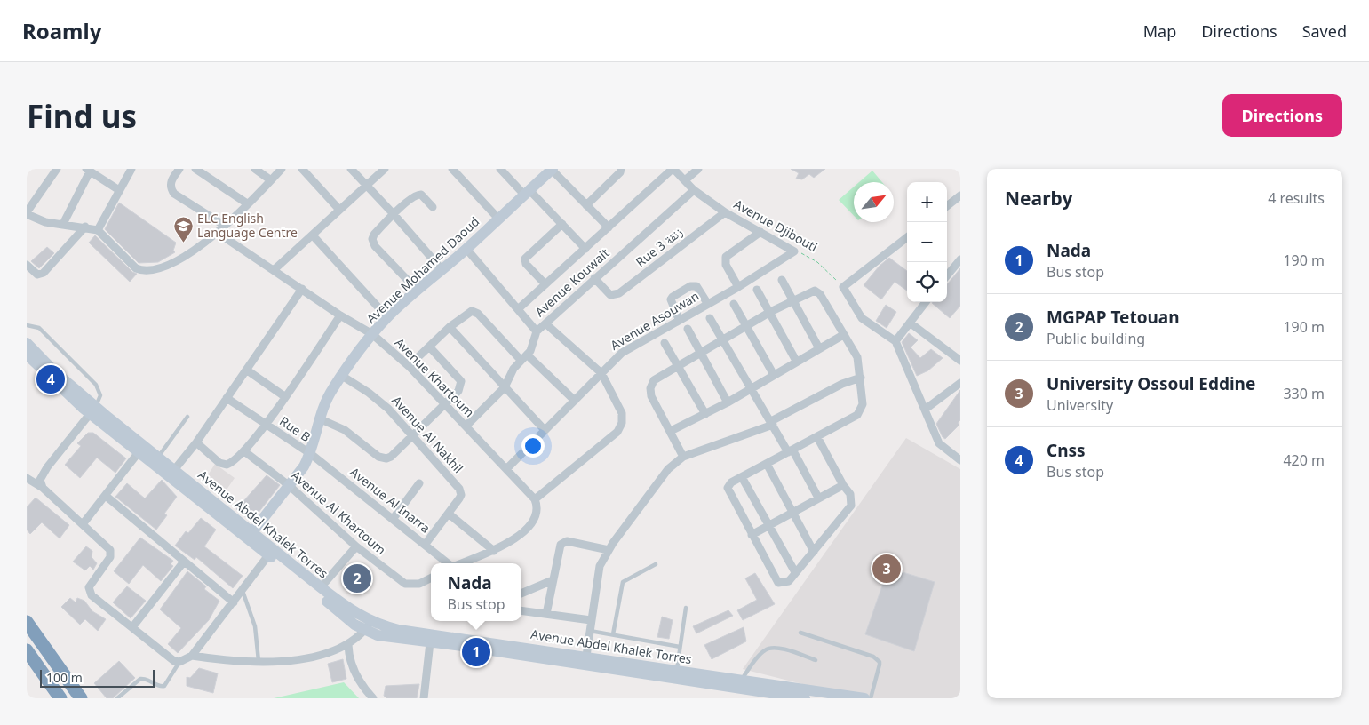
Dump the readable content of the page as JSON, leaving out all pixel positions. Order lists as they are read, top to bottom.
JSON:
{
  "streets": {
    "main road": ["Avenue Mohamed Daoud", "Avenue Abdel Khalek Torres"],
    "street": [
      "Avenue Djibouti",
      "Rue 3 زنقة",
      "Avenue Kouwait",
      "Avenue Asouwan",
      "Avenue Khartoum",
      "Rue B",
      "Avenue Al Nakhil",
      "Avenue Al Inarra",
      "Avenue Al Khartoum"
    ]
  },
  "crossings": [
    ["Avenue Djibouti", "Rue 3 زنقة"],
    ["Avenue Djibouti", "Avenue Kouwait"],
    ["Avenue Djibouti", "Avenue Asouwan"],
    ["Rue 3 زنقة", "Avenue Kouwait"],
    ["Avenue Mohamed Daoud", "Avenue Khartoum"],
    ["Avenue Mohamed Daoud", "Rue B"],
    ["Avenue Mohamed Daoud", "Avenue Al Nakhil"],
    ["Avenue Mohamed Daoud", "Avenue Al Inarra"],
    ["Avenue Mohamed Daoud", "Avenue Al Khartoum"],
    ["Avenue Mohamed Daoud", "Avenue Abdel Khalek Torres"],
    ["Avenue Kouwait", "Avenue Khartoum"],
    ["Avenue Asouwan", "Avenue Khartoum"],
    ["Rue B", "Avenue Al Inarra"],
    ["Avenue Al Nakhil", "Avenue Al Inarra"]
  ],
  "places": {
    "school or university": ["ELC English Language Centre"]
  },
  "scale_bar": "100 m",
  "north": "top right",
  "page": {
    "header": "Roamly",
    "nav": ["Map", "Directions", "Saved"],
    "buttons": "Directions",
    "title": "Find us",
    "heading": ["Nearby", "4 results"],
    "map_buttons": ["+", "−"],
    "list": [
      {
        "mark": "1",
        "name": "Nada",
        "note": "Bus stop",
        "value": "190 m"
      },
      {
        "mark": "2",
        "name": "MGPAP Tetouan",
        "note": "Public building",
        "value": "190 m"
      },
      {
        "mark": "3",
        "name": "University Ossoul Eddine",
        "note": "University",
        "value": "330 m"
      },
      {
        "mark": "4",
        "name": "Cnss",
        "note": "Bus stop",
        "value": "420 m"
      }
    ],
    "pins": [
      "4",
      "3",
      "2",
      "1"
    ],
    "popup": ["Nada", "Bus stop"],
    "scale": "100 m"
  }
}
